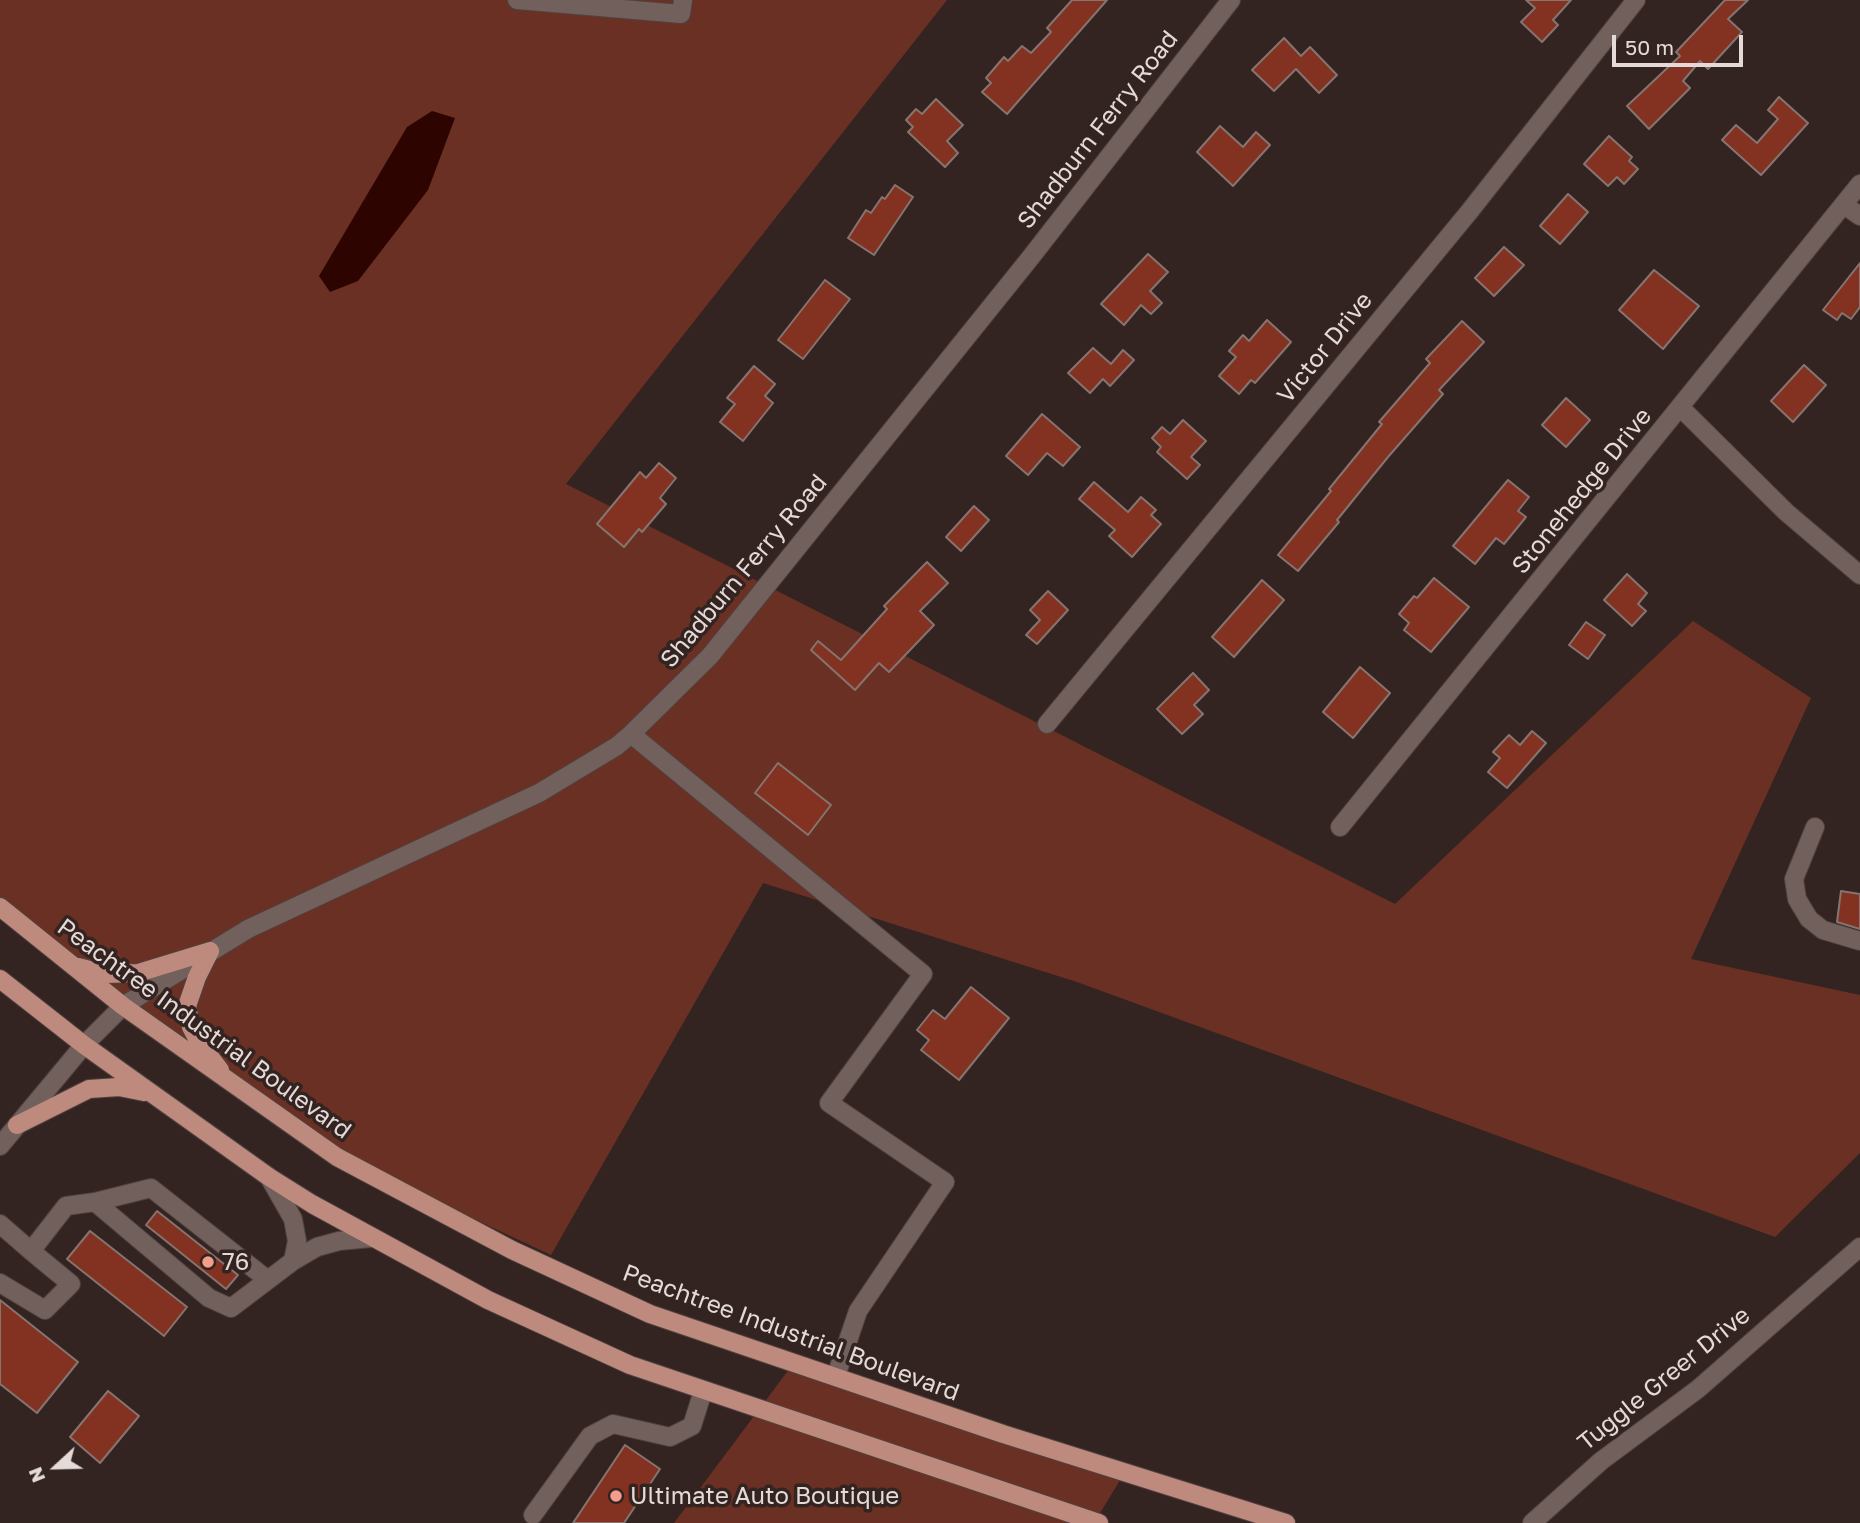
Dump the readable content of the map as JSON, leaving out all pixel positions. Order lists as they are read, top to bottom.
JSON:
{
  "streets": {
    "main road": ["Peachtree Industrial Boulevard"],
    "street": [
      "Shadburn Ferry Road",
      "Victor Drive",
      "Stonehedge Drive",
      "Tuggle Greer Drive"
    ]
  },
  "crossings": [
    ["Shadburn Ferry Road", "Peachtree Industrial Boulevard"]
  ],
  "places": ["76", "Ultimate Auto Boutique"],
  "scale_bar": "50 m",
  "north": "left"
}
